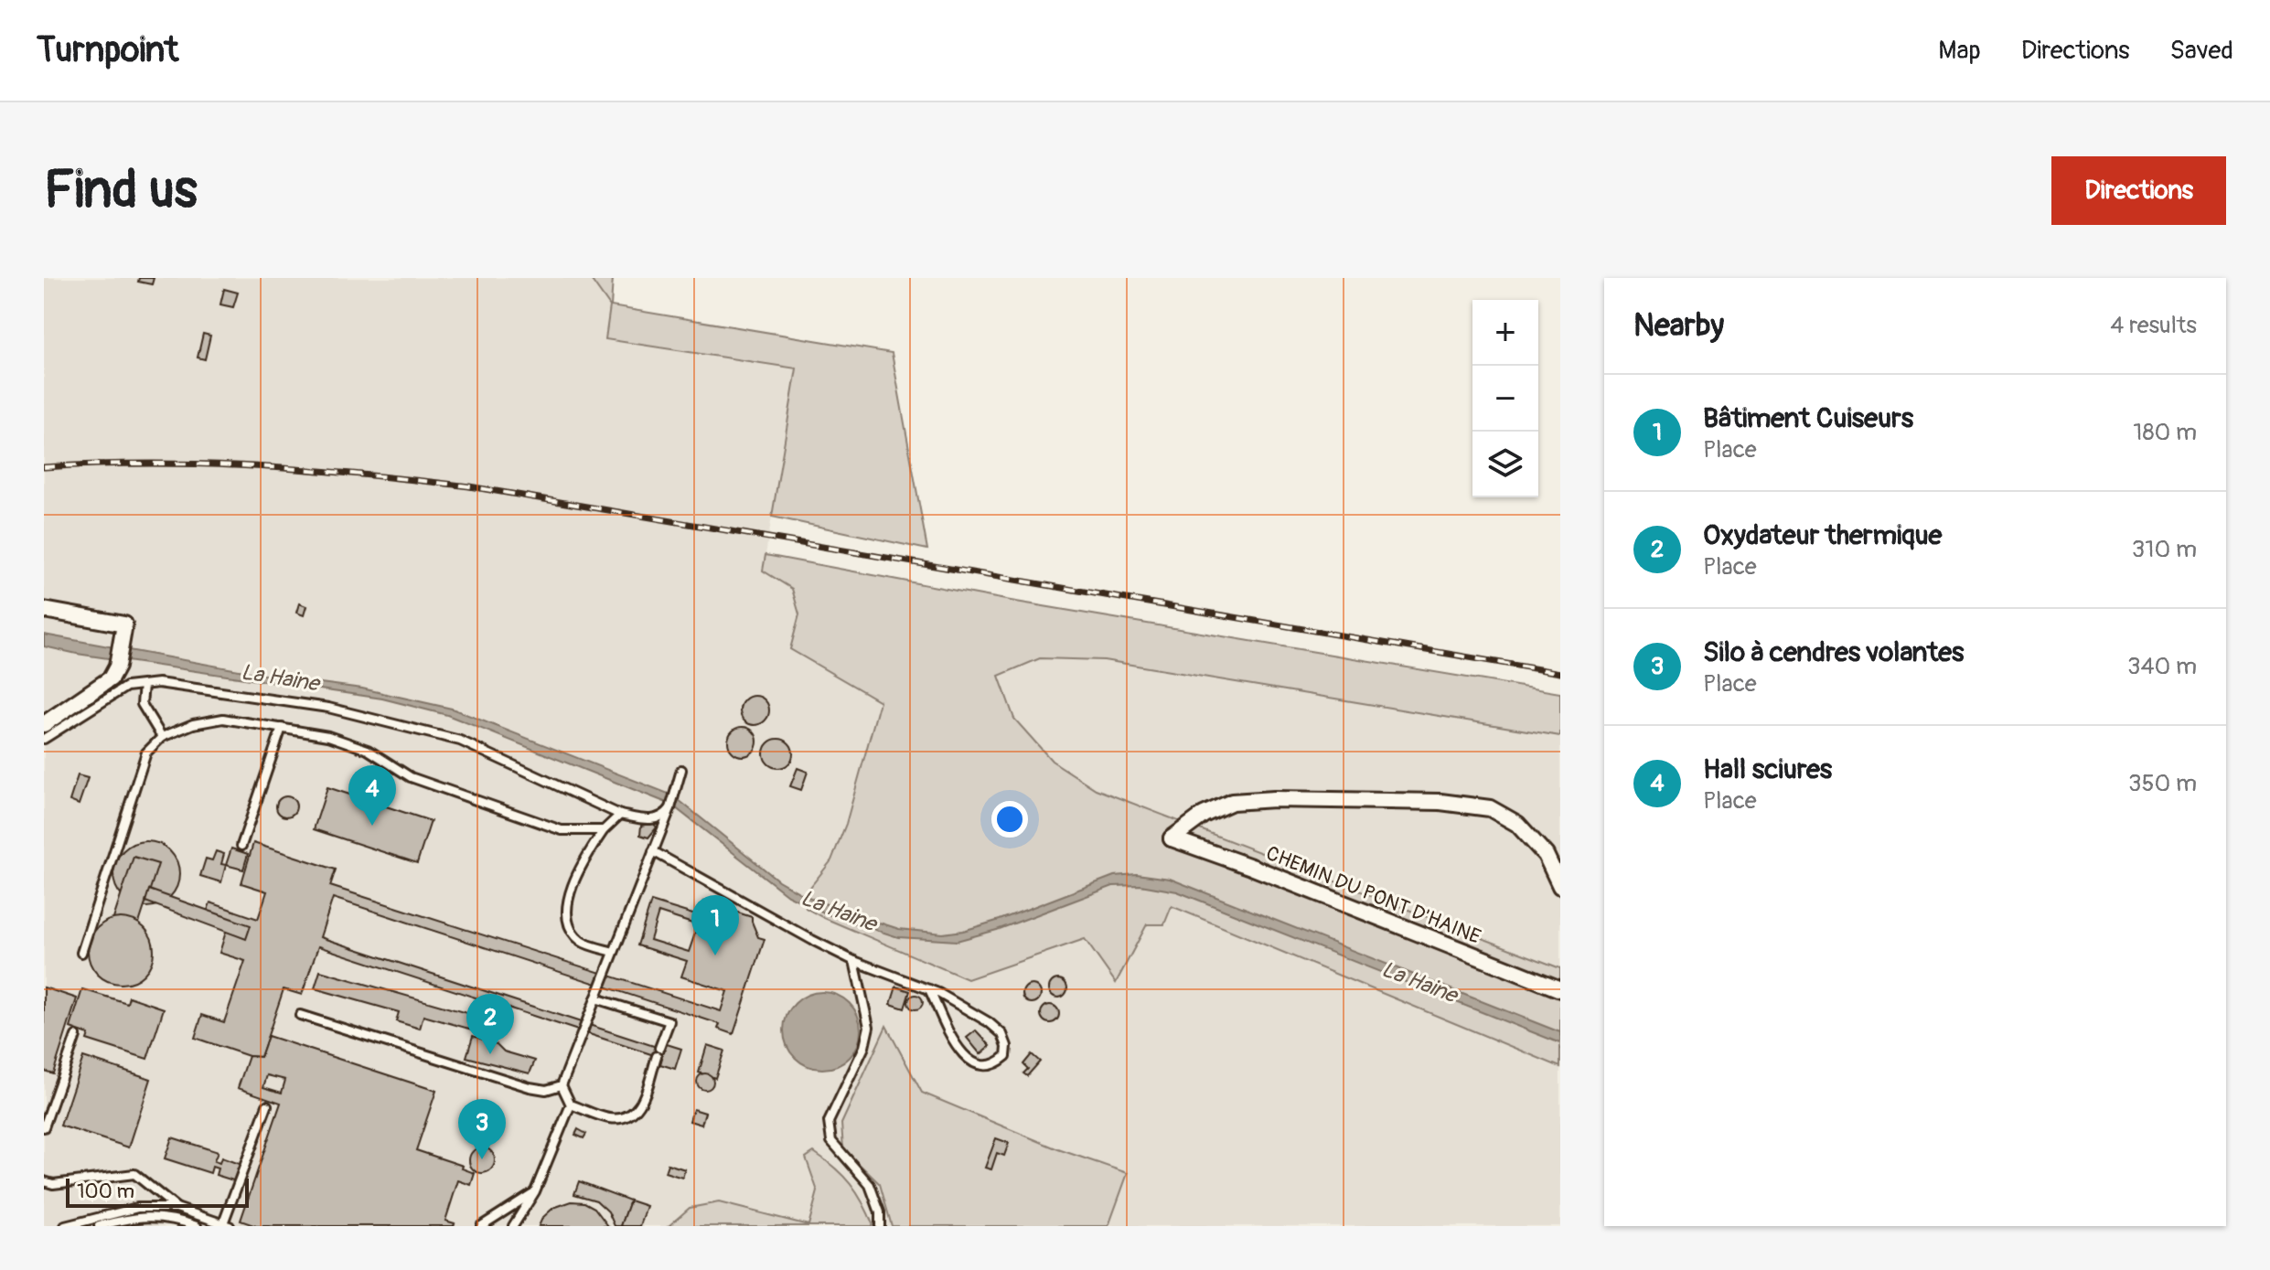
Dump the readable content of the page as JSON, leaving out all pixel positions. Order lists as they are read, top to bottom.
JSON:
{
  "streets": {
    "street": ["CHEMIN DU PONT D'HAINE"]
  },
  "water": ["La Haine"],
  "scale_bar": "100 m",
  "page": {
    "header": "Turnpoint",
    "nav": ["Map", "Directions", "Saved"],
    "buttons": "Directions",
    "title": "Find us",
    "heading": ["Nearby", "4 results"],
    "map_buttons": ["+", "−"],
    "list": [
      {
        "mark": "1",
        "name": "Bâtiment Cuiseurs",
        "note": "Place",
        "value": "180 m"
      },
      {
        "mark": "2",
        "name": "Oxydateur thermique",
        "note": "Place",
        "value": "310 m"
      },
      {
        "mark": "3",
        "name": "Silo à cendres volantes",
        "note": "Place",
        "value": "340 m"
      },
      {
        "mark": "4",
        "name": "Hall sciures",
        "note": "Place",
        "value": "350 m"
      }
    ],
    "pins": [
      "4",
      "1",
      "2",
      "3"
    ],
    "scale": "100 m"
  }
}
